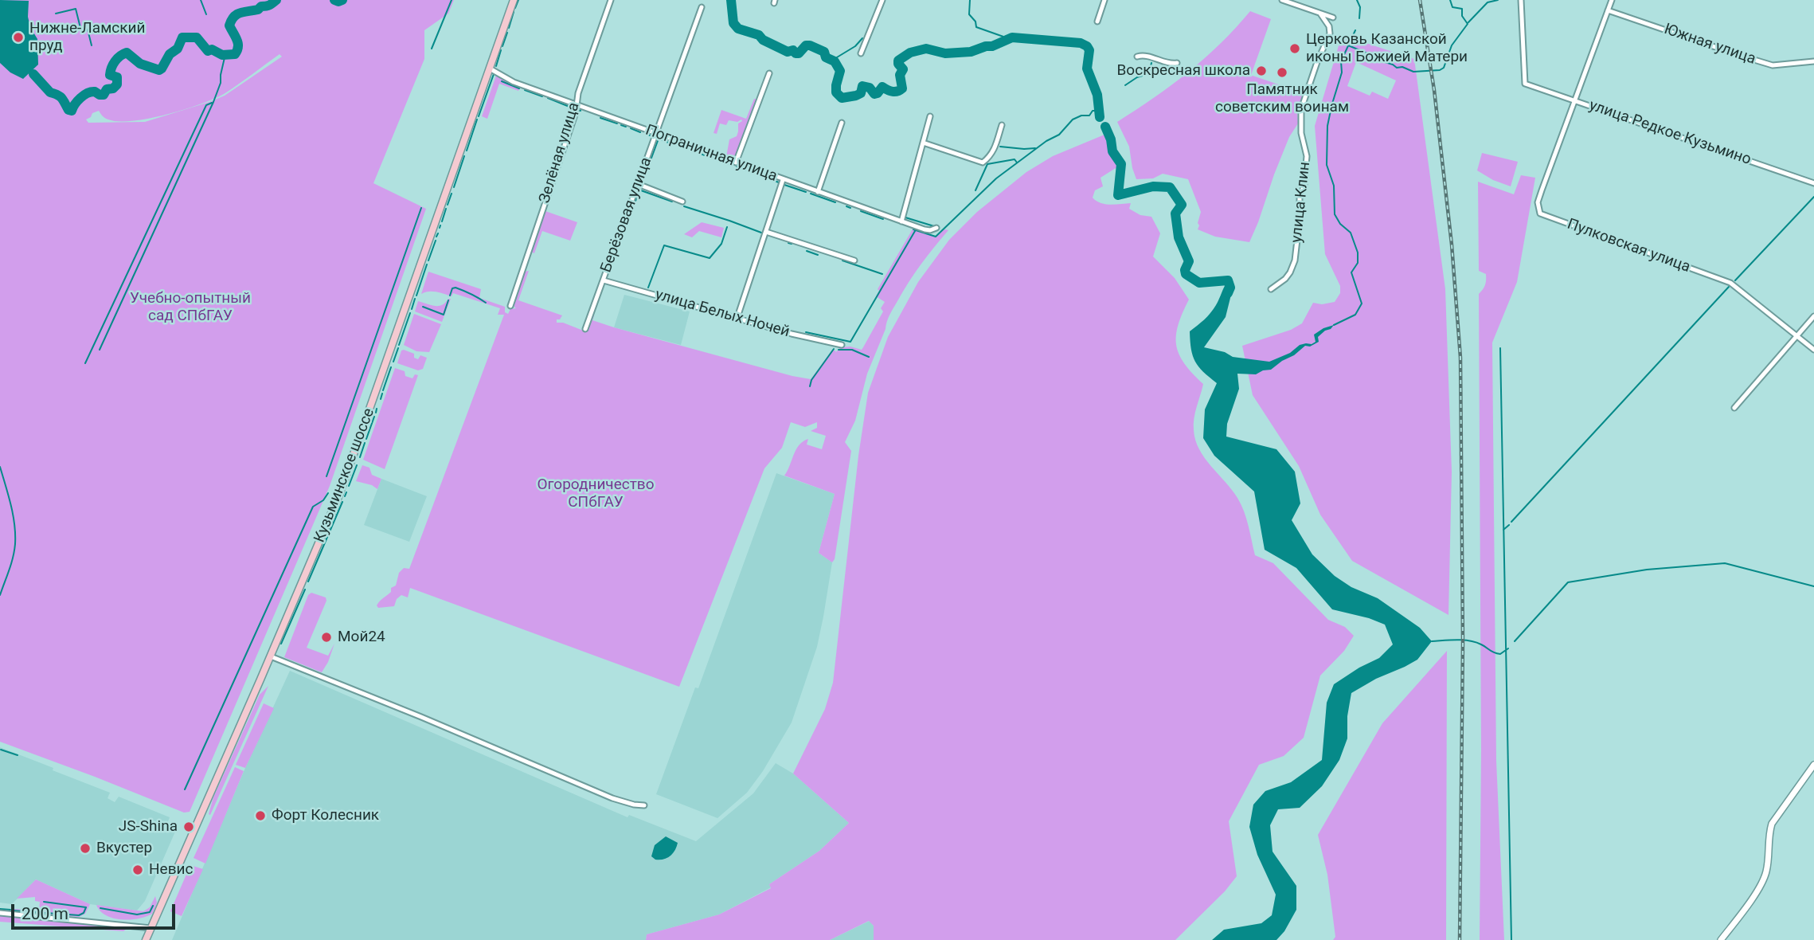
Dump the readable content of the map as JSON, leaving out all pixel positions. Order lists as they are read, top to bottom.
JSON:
{
  "streets": {
    "main road": ["Кузьминское шоссе"],
    "street": [
      "Южная улица",
      "улица Редкое Кузьмино",
      "Зелёная улица",
      "Пограничная улица",
      "улица Клин",
      "Берёзовая улица",
      "Пулковская улица",
      "улица Белых Ночей"
    ]
  },
  "crossings": [
    ["улица Редкое Кузьмино", "Пулковская улица"],
    ["Зелёная улица", "Пограничная улица"],
    ["Пограничная улица", "Берёзовая улица"],
    ["Пограничная улица", "Кузьминское шоссе"],
    ["Берёзовая улица", "улица Белых Ночей"]
  ],
  "parks": ["Учебно-опытный сад СПбГАУ", "Огородничество СПбГАУ"],
  "places": [
    "Нижне-Ламский пруд",
    "Церковь Казанской иконы Божией Матери",
    "Воскресная школа",
    "Памятник советским воинам",
    "Мой24",
    "Форт Колесник",
    "JS-Shina",
    "Вкустер",
    "Невис"
  ],
  "scale_bar": "200 m"
}
